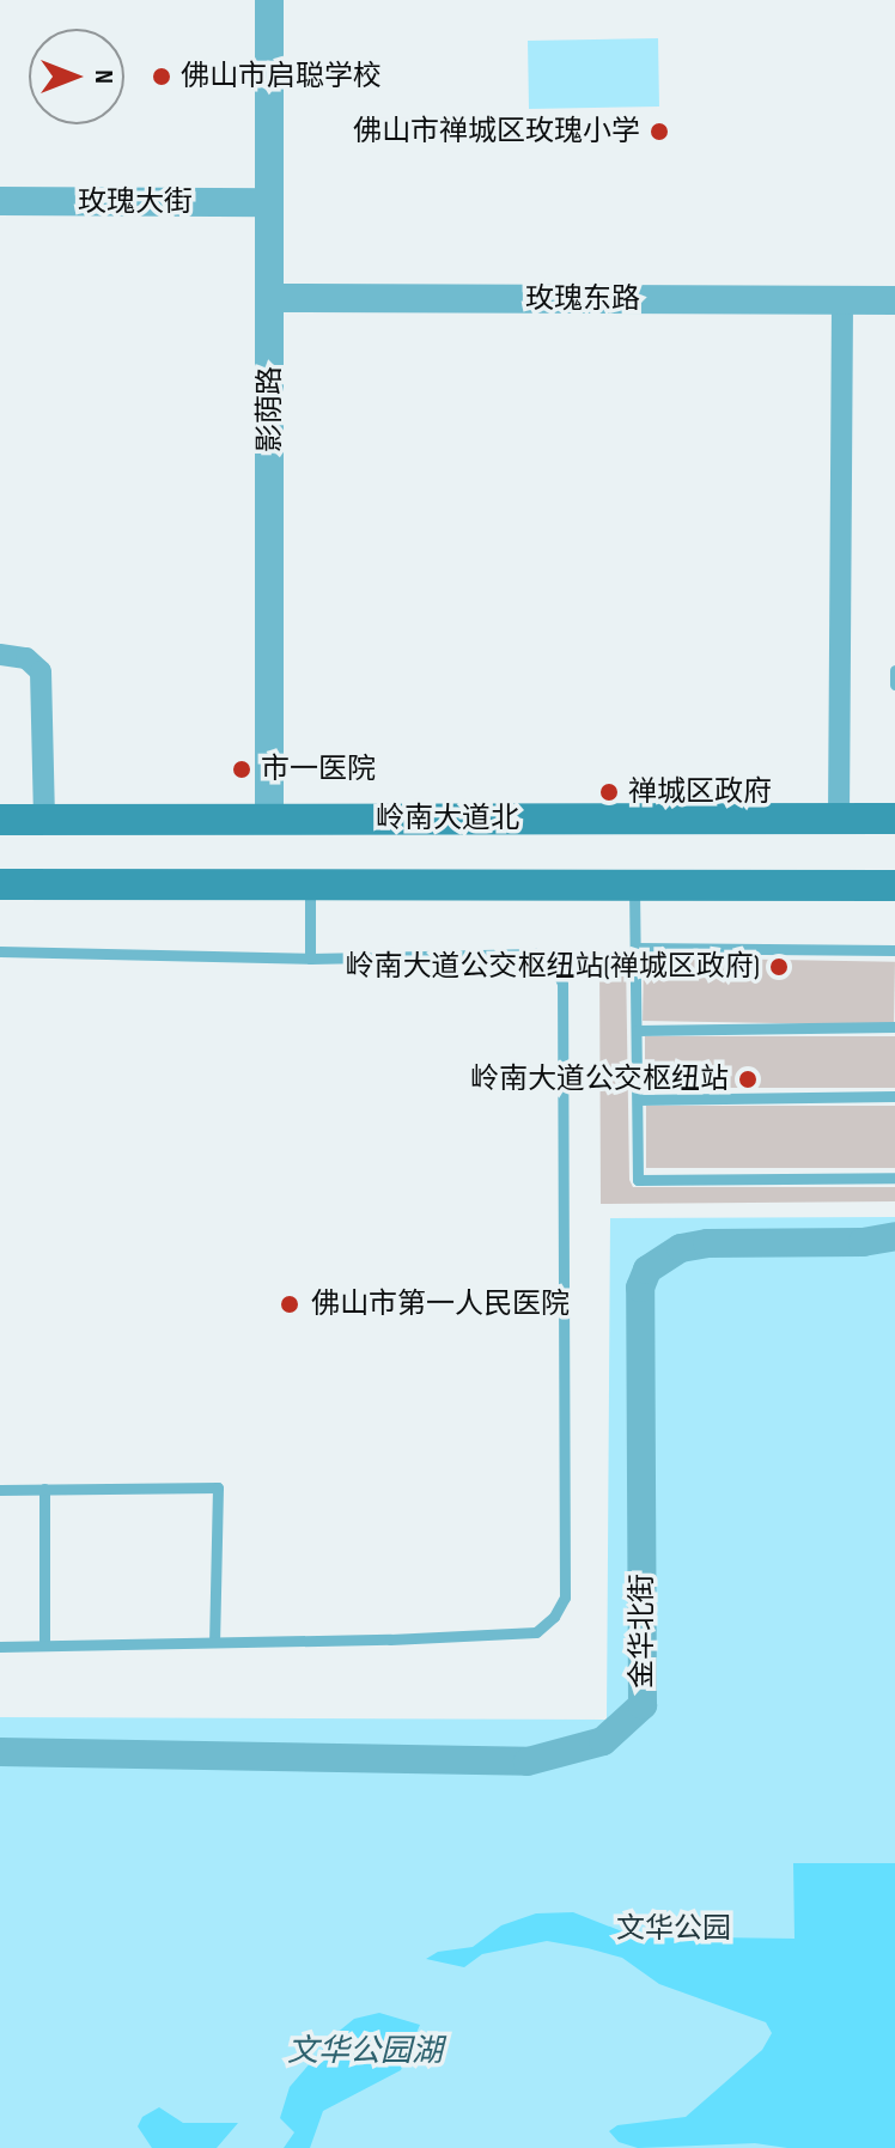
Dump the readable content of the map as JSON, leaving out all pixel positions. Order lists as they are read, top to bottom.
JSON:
{
  "streets": {
    "main road": ["岭南大道北"],
    "street": [
      "玫瑰大街",
      "玫瑰东路",
      "影荫路",
      "金华北街"
    ]
  },
  "crossings": [
    ["玫瑰大街", "影荫路"],
    ["玫瑰东路", "影荫路"],
    ["影荫路", "岭南大道北"]
  ],
  "water": ["文华公园湖"],
  "parks": ["文华公园"],
  "places": [
    "佛山市启聪学校",
    "佛山市禅城区玫瑰小学",
    "市一医院",
    "禅城区政府",
    "岭南大道公交枢纽站(禅城区政府)",
    "岭南大道公交枢纽站",
    "佛山市第一人民医院"
  ],
  "north": "right"
}
